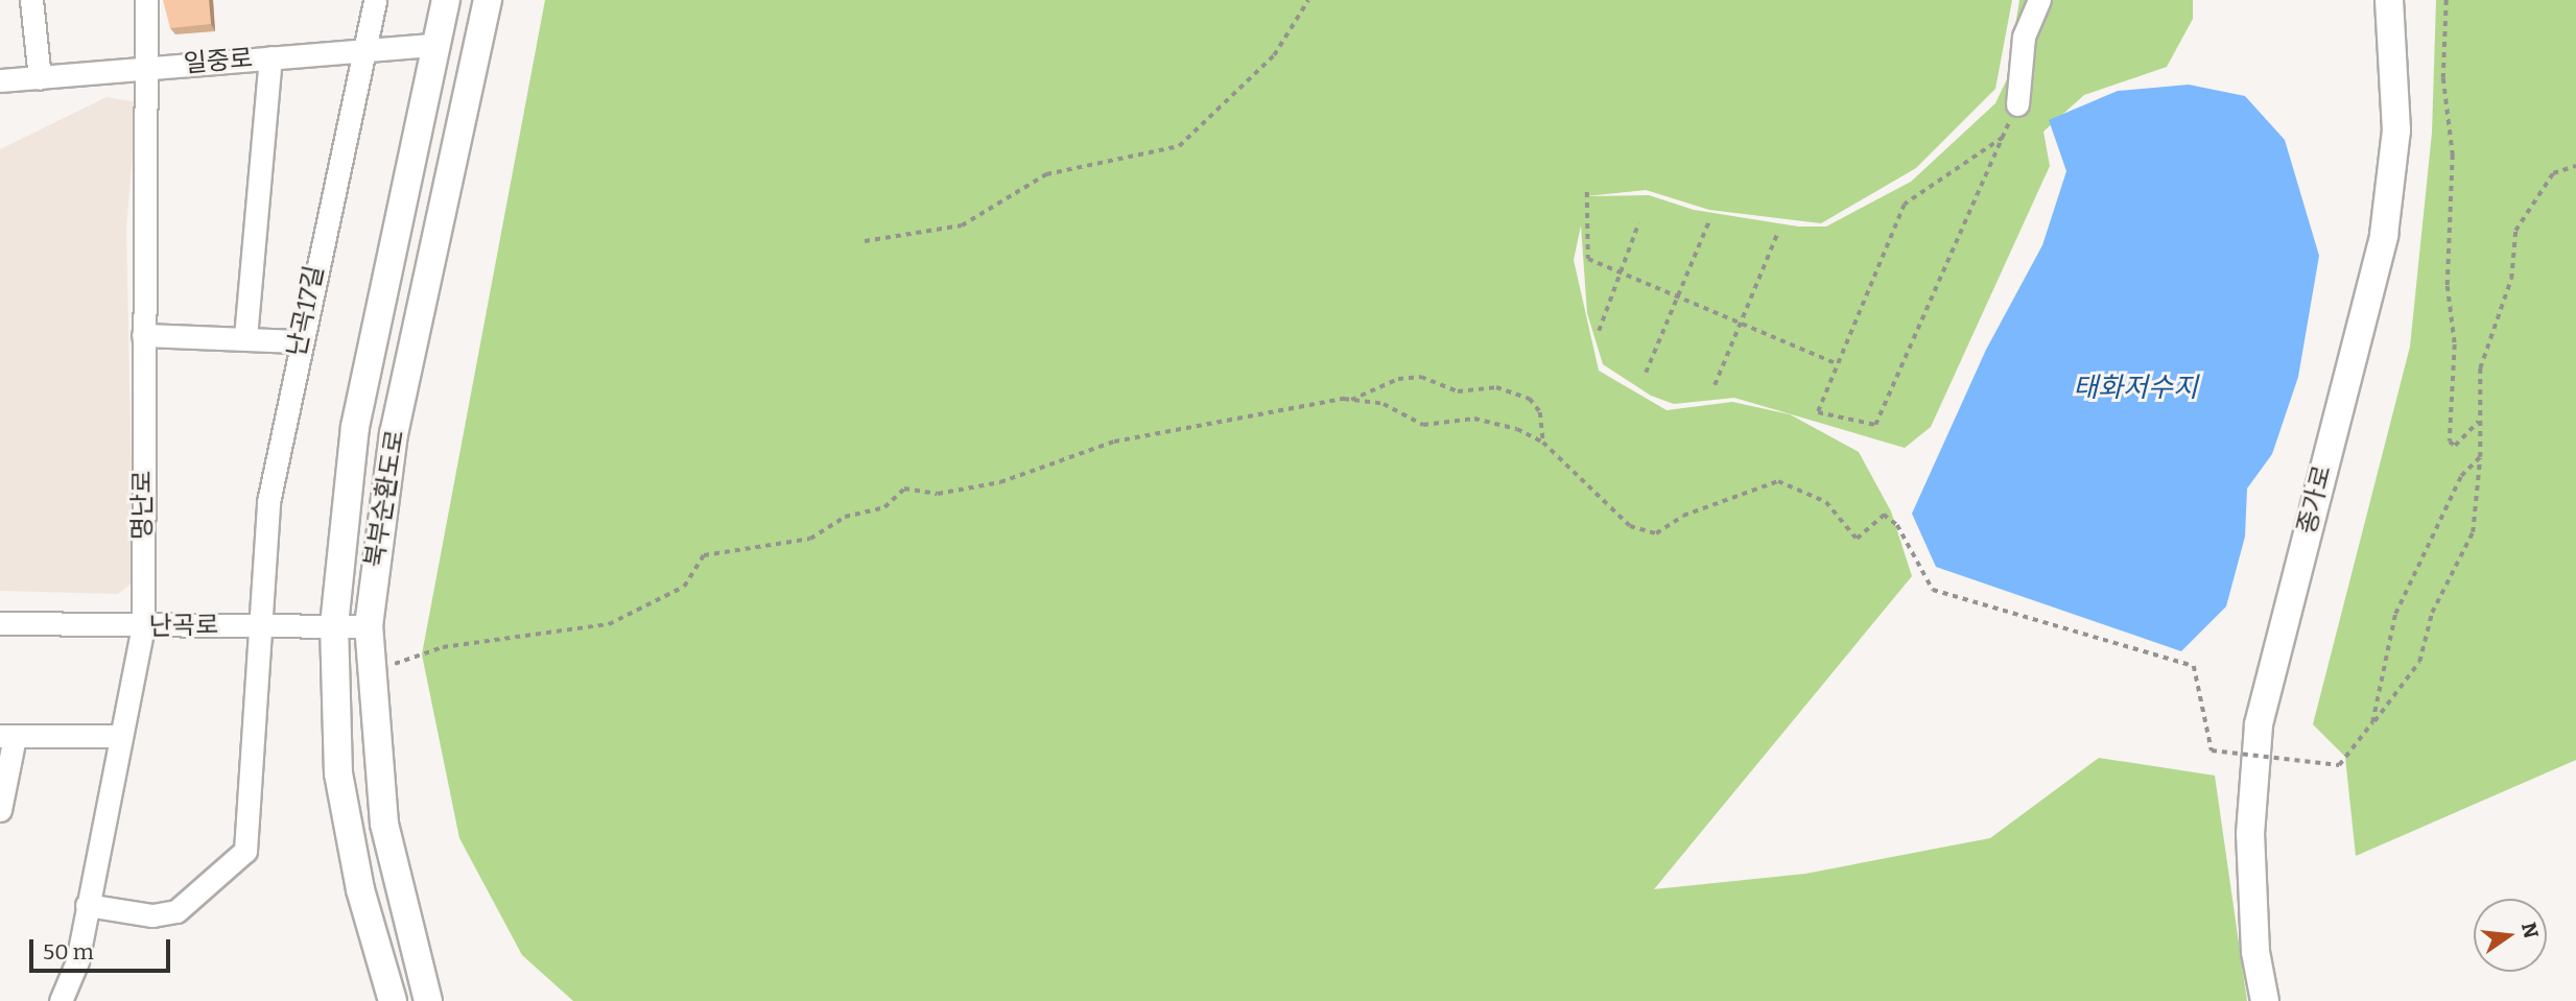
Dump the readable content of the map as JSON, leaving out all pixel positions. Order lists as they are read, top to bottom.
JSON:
{
  "streets": {
    "main road": ["북부순환도로", "종가로"],
    "street": [
      "일중로",
      "난곡17길",
      "명난로",
      "난곡로"
    ]
  },
  "crossings": [
    ["일중로", "난곡17길"],
    ["일중로", "북부순환도로"],
    ["일중로", "명난로"],
    ["난곡17길", "명난로"],
    ["난곡17길", "난곡로"],
    ["북부순환도로", "난곡로"],
    ["명난로", "난곡로"]
  ],
  "water": ["태화저수지"],
  "scale_bar": "50 m",
  "north": "right"
}
